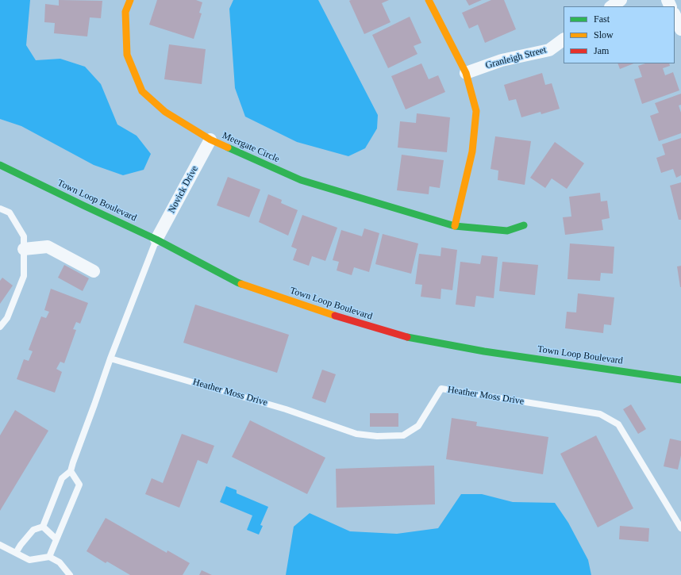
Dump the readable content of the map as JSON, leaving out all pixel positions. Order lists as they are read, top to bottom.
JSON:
{
  "streets": {
    "street": [
      "Granleigh Street",
      "Meergate Circle",
      "Novick Drive",
      "Town Loop Boulevard"
    ],
    "lane": ["Heather Moss Drive"]
  },
  "crossings": [
    ["Meergate Circle", "Novick Drive"],
    ["Novick Drive", "Town Loop Boulevard"]
  ],
  "legend": ["Fast", "Slow", "Jam"]
}
